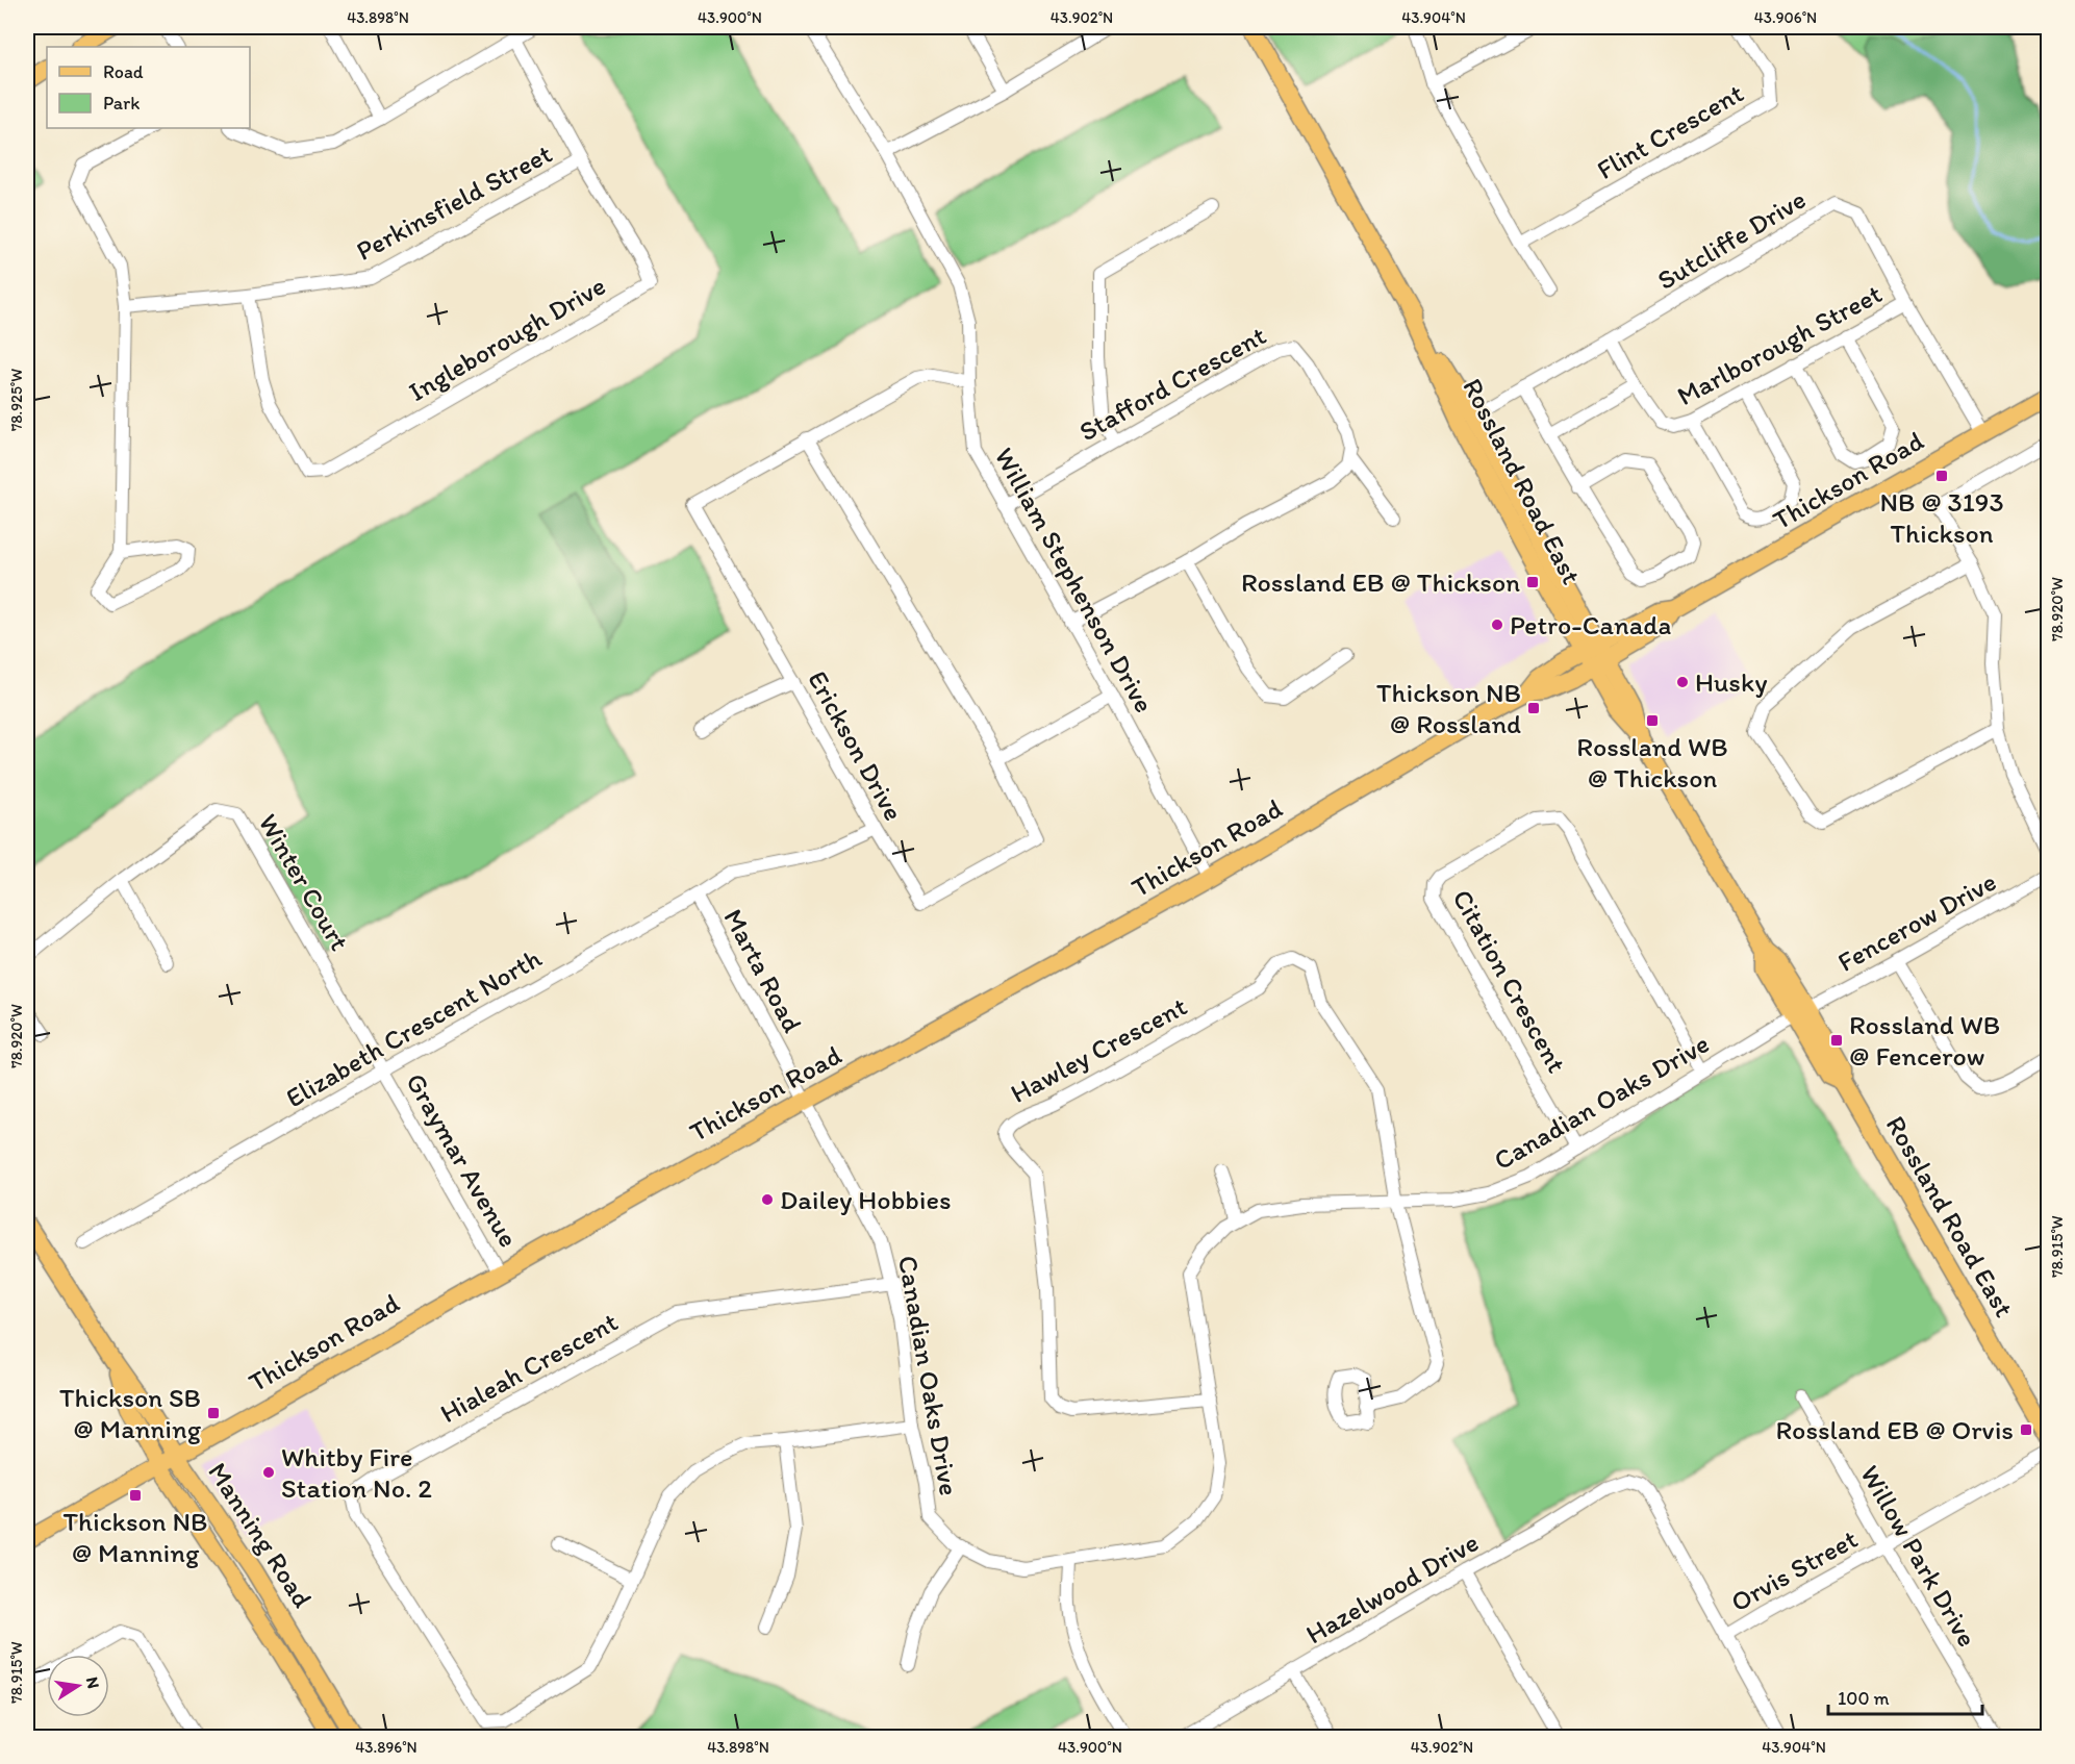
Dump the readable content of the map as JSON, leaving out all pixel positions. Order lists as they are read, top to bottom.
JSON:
{
  "streets": {
    "main road": ["Thickson Road", "Rossland Road East", "Manning Road"],
    "street": [
      "Flint Crescent",
      "Perkinsfield Street",
      "Sutcliffe Drive",
      "Ingleborough Drive",
      "Marlborough Street",
      "Stafford Crescent",
      "William Stephenson Drive",
      "Erickson Drive",
      "Winter Court",
      "Fencerow Drive",
      "Marta Road",
      "Citation Crescent",
      "Elizabeth Crescent North",
      "Hawley Crescent",
      "Canadian Oaks Drive",
      "Graymar Avenue",
      "Hialeah Crescent",
      "Willow Park Drive",
      "Orvis Street",
      "Hazelwood Drive"
    ]
  },
  "crossings": [
    ["Perkinsfield Street", "Ingleborough Drive"],
    ["Sutcliffe Drive", "Marlborough Street"],
    ["Sutcliffe Drive", "Thickson Road"],
    ["Sutcliffe Drive", "Rossland Road East"],
    ["Stafford Crescent", "William Stephenson Drive"],
    ["Thickson Road", "Rossland Road East"],
    ["Thickson Road", "William Stephenson Drive"],
    ["Thickson Road", "Marta Road"],
    ["Thickson Road", "Canadian Oaks Drive"],
    ["Thickson Road", "Graymar Avenue"],
    ["Thickson Road", "Manning Road"],
    ["Rossland Road East", "Fencerow Drive"],
    ["Rossland Road East", "Canadian Oaks Drive"],
    ["William Stephenson Drive", "Erickson Drive"],
    ["Erickson Drive", "Elizabeth Crescent North"],
    ["Winter Court", "Elizabeth Crescent North"],
    ["Winter Court", "Graymar Avenue"],
    ["Fencerow Drive", "Canadian Oaks Drive"],
    ["Marta Road", "Elizabeth Crescent North"],
    ["Marta Road", "Canadian Oaks Drive"],
    ["Citation Crescent", "Canadian Oaks Drive"],
    ["Elizabeth Crescent North", "Graymar Avenue"],
    ["Hawley Crescent", "Canadian Oaks Drive"],
    ["Canadian Oaks Drive", "Hialeah Crescent"],
    ["Willow Park Drive", "Orvis Street"],
    ["Orvis Street", "Hazelwood Drive"]
  ],
  "places": {
    "transit": [
      "NB @ 3193 Thickson",
      "Rossland EB @ Thickson",
      "Thickson NB @ Rossland",
      "Rossland WB @ Thickson",
      "Rossland WB @ Fencerow",
      "Thickson SB @ Manning",
      "Rossland EB @ Orvis",
      "Thickson NB @ Manning"
    ],
    "other": [
      "Petro-Canada",
      "Husky",
      "Dailey Hobbies",
      "Whitby Fire Station No. 2"
    ]
  },
  "legend": ["Road", "Park"],
  "scale_bar": "100 m",
  "north": "right",
  "coordinates": [
    "43.898°N",
    "43.900°N",
    "43.902°N",
    "43.904°N",
    "43.906°N",
    "78.925°W",
    "78.920°W",
    "78.915°W",
    "43.896°N"
  ]
}
